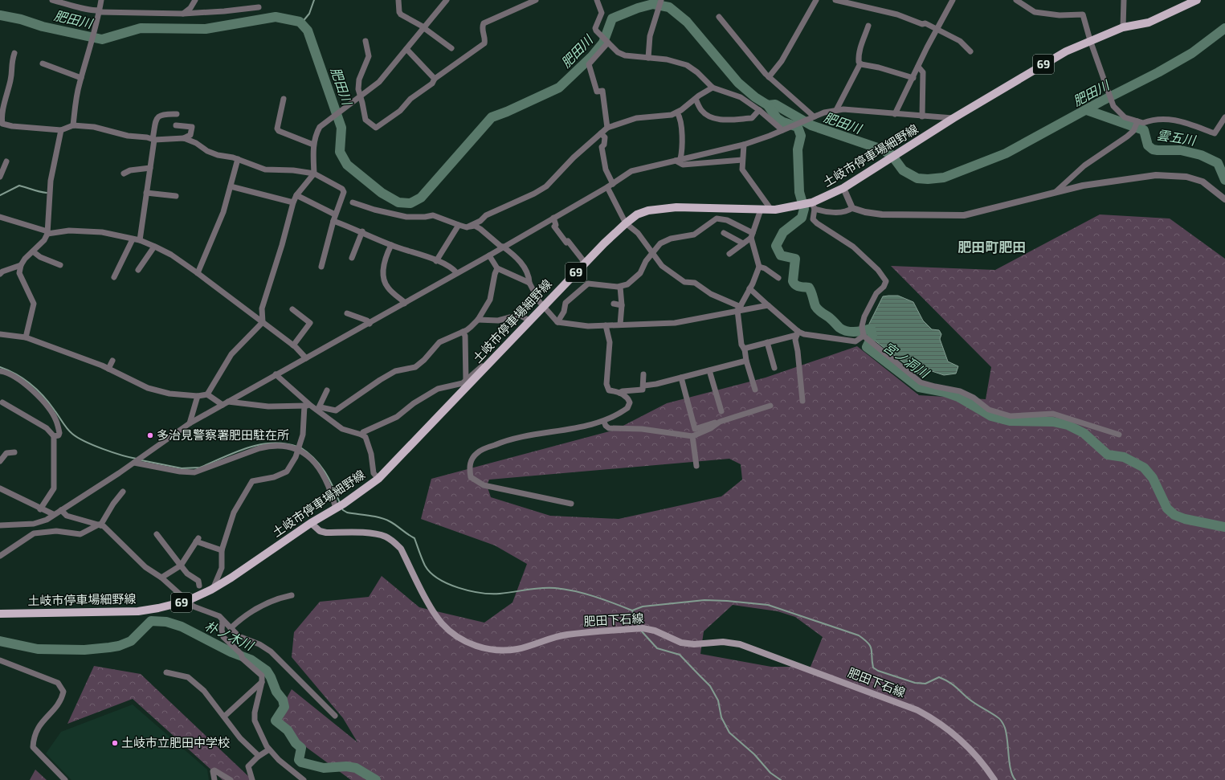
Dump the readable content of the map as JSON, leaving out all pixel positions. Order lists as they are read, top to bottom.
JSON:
{
  "streets": {
    "main road": ["69", "土岐市停車場細野線", "肥田下石線"]
  },
  "crossings": [
    ["土岐市停車場細野線", "肥田下石線"]
  ],
  "districts": ["肥田町肥田"],
  "water": [
    "肥田川",
    "雲五川",
    "宮ノ洞川",
    "朴ノ木川"
  ],
  "places": ["多治見警察署肥田駐在所", "土岐市立肥田中学校"]
}
